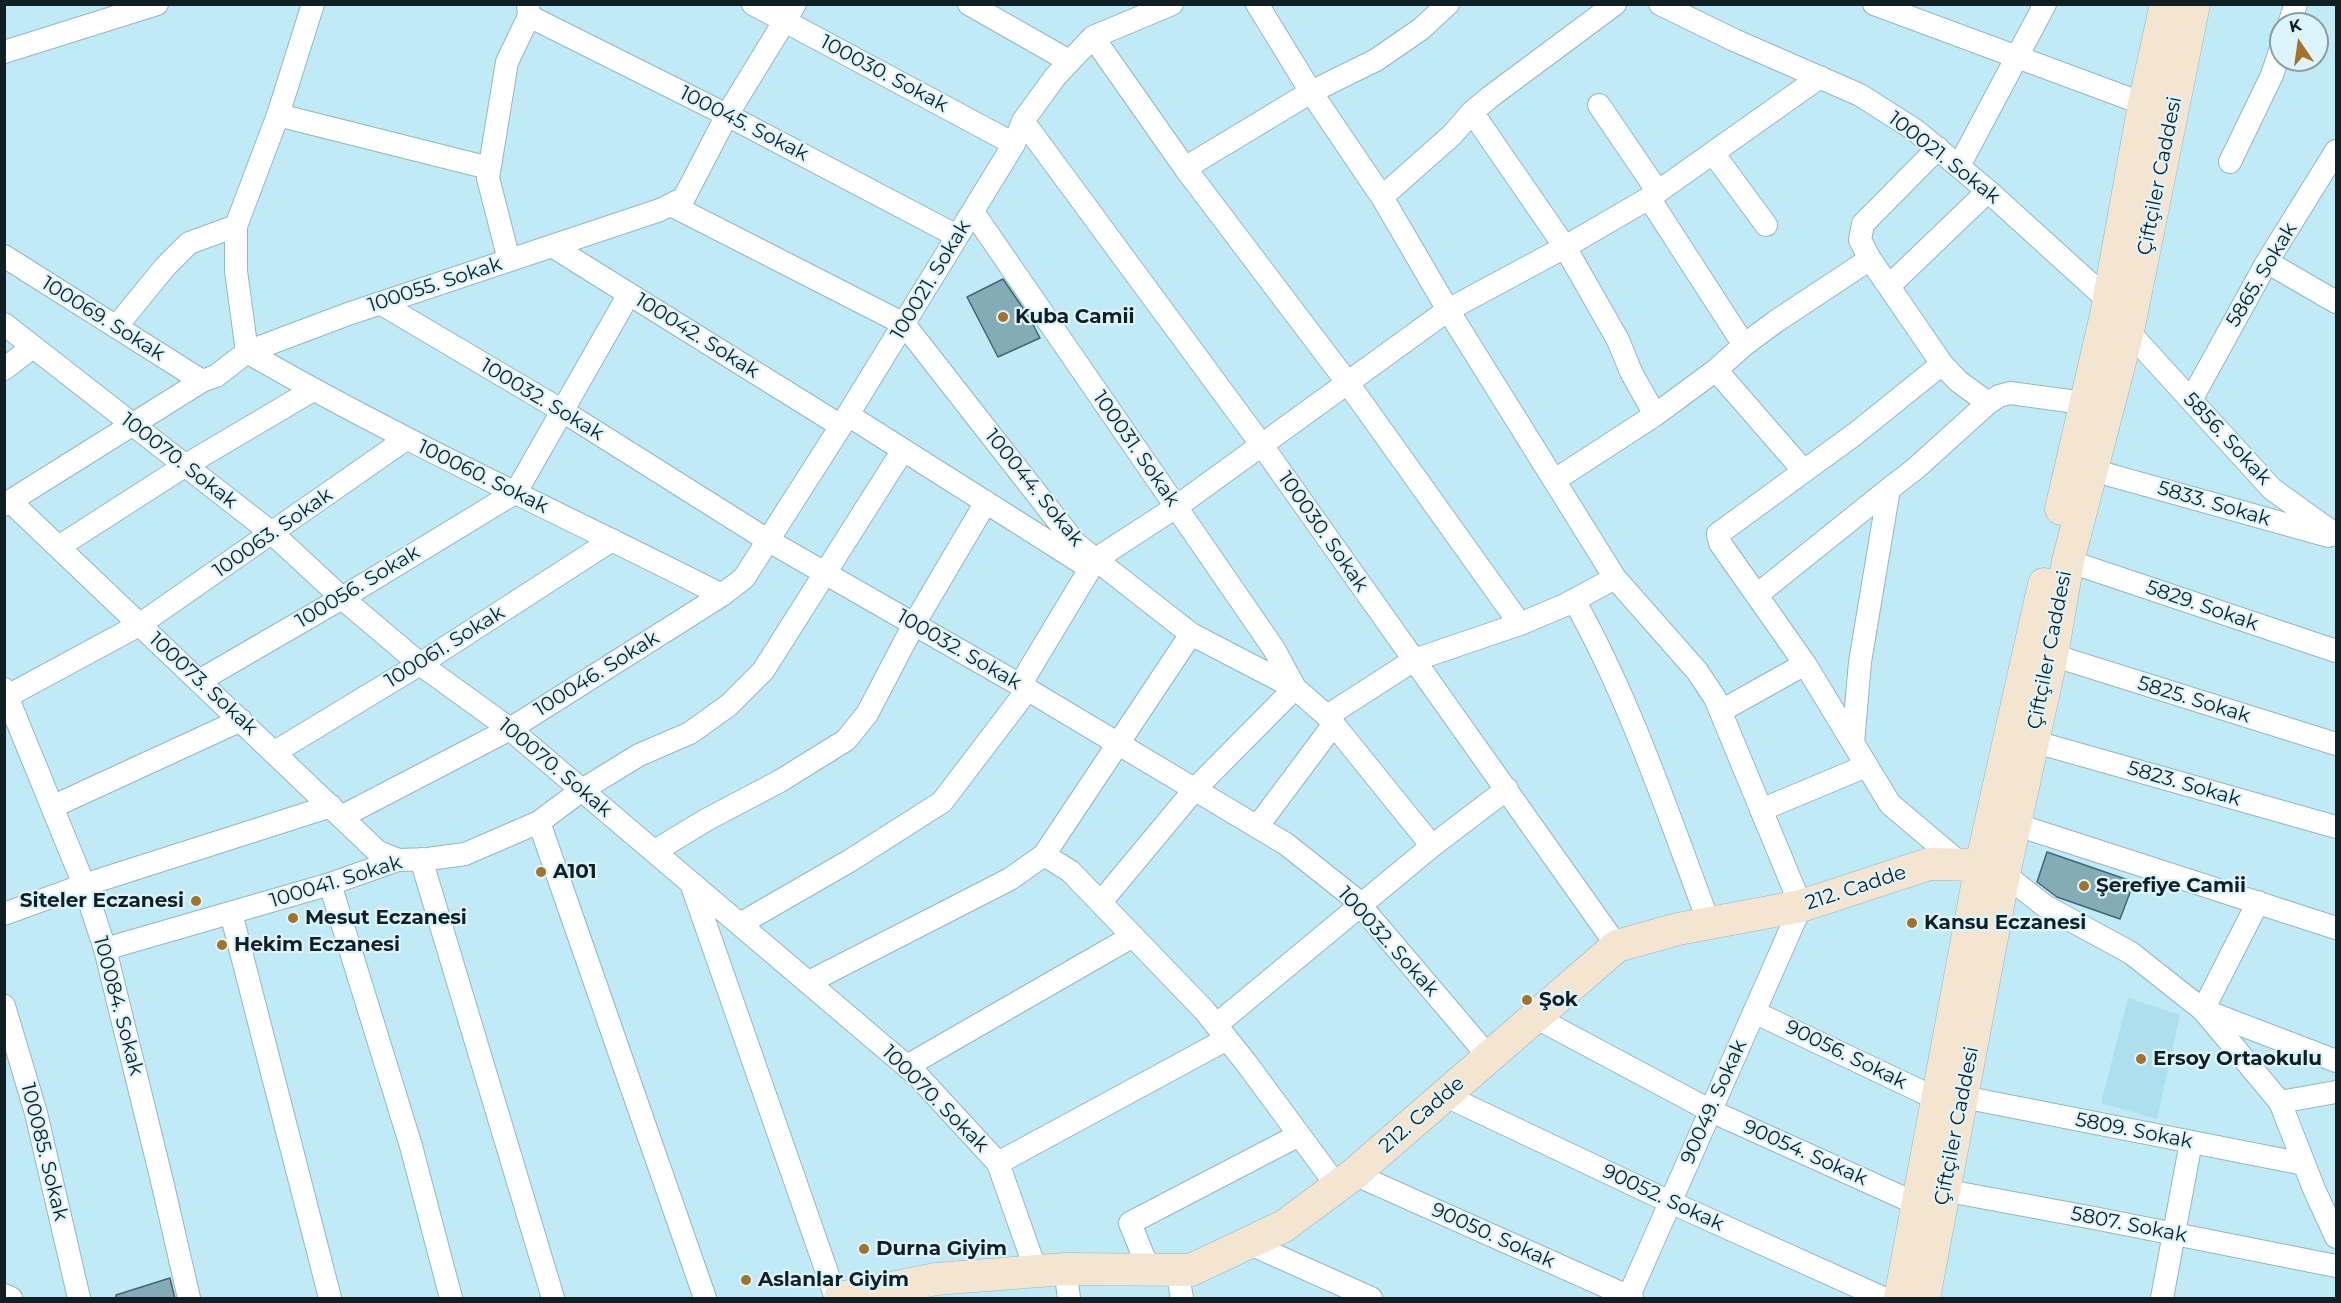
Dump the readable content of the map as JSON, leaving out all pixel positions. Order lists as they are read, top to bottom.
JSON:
{
  "streets": {
    "street": [
      "100030. Sokak",
      "100045. Sokak",
      "100021. Sokak",
      "Çiftçiler Caddesi",
      "5865. Sokak",
      "100055. Sokak",
      "100069. Sokak",
      "100042. Sokak",
      "100032. Sokak",
      "5856. Sokak",
      "100031. Sokak",
      "100070. Sokak",
      "100060. Sokak",
      "100044. Sokak",
      "5833. Sokak",
      "100063. Sokak",
      "100056. Sokak",
      "5829. Sokak",
      "100061. Sokak",
      "100046. Sokak",
      "100073. Sokak",
      "5825. Sokak",
      "5823. Sokak",
      "100041. Sokak",
      "212. Cadde",
      "100084. Sokak",
      "90056. Sokak",
      "90049. Sokak",
      "5809. Sokak",
      "100085. Sokak",
      "90054. Sokak",
      "90052. Sokak",
      "5807. Sokak",
      "90050. Sokak"
    ]
  },
  "crossings": [
    ["100030. Sokak", "100021. Sokak"],
    ["100030. Sokak", "100055. Sokak"],
    ["100030. Sokak", "212. Cadde"],
    ["100045. Sokak", "100021. Sokak"],
    ["100045. Sokak", "100055. Sokak"],
    ["100021. Sokak", "Çiftçiler Caddesi"],
    ["100021. Sokak", "100042. Sokak"],
    ["100021. Sokak", "100032. Sokak"],
    ["100021. Sokak", "100031. Sokak"],
    ["100021. Sokak", "100060. Sokak"],
    ["100021. Sokak", "100044. Sokak"],
    ["100021. Sokak", "100046. Sokak"],
    ["Çiftçiler Caddesi", "5856. Sokak"],
    ["Çiftçiler Caddesi", "5833. Sokak"],
    ["Çiftçiler Caddesi", "5829. Sokak"],
    ["Çiftçiler Caddesi", "5825. Sokak"],
    ["Çiftçiler Caddesi", "5823. Sokak"],
    ["Çiftçiler Caddesi", "212. Cadde"],
    ["Çiftçiler Caddesi", "90056. Sokak"],
    ["Çiftçiler Caddesi", "5809. Sokak"],
    ["Çiftçiler Caddesi", "90054. Sokak"],
    ["Çiftçiler Caddesi", "90052. Sokak"],
    ["Çiftçiler Caddesi", "5807. Sokak"],
    ["5865. Sokak", "5856. Sokak"],
    ["100055. Sokak", "100069. Sokak"],
    ["100055. Sokak", "100042. Sokak"],
    ["100055. Sokak", "100032. Sokak"],
    ["100055. Sokak", "100070. Sokak"],
    ["100055. Sokak", "100060. Sokak"],
    ["100055. Sokak", "100044. Sokak"],
    ["100055. Sokak", "100073. Sokak"],
    ["100042. Sokak", "100044. Sokak"],
    ["100042. Sokak", "100041. Sokak"],
    ["100032. Sokak", "100041. Sokak"],
    ["100032. Sokak", "212. Cadde"],
    ["5856. Sokak", "5833. Sokak"],
    ["100031. Sokak", "100044. Sokak"],
    ["100070. Sokak", "100063. Sokak"],
    ["100070. Sokak", "100056. Sokak"],
    ["100070. Sokak", "100061. Sokak"],
    ["100070. Sokak", "100046. Sokak"],
    ["100070. Sokak", "100041. Sokak"],
    ["100070. Sokak", "212. Cadde"],
    ["100060. Sokak", "100063. Sokak"],
    ["100060. Sokak", "100056. Sokak"],
    ["100060. Sokak", "100061. Sokak"],
    ["100060. Sokak", "100046. Sokak"],
    ["100063. Sokak", "100073. Sokak"],
    ["100063. Sokak", "100084. Sokak"],
    ["100056. Sokak", "100073. Sokak"],
    ["100061. Sokak", "100073. Sokak"],
    ["100046. Sokak", "100073. Sokak"],
    ["100046. Sokak", "100084. Sokak"],
    ["100073. Sokak", "100041. Sokak"],
    ["100041. Sokak", "100084. Sokak"],
    ["212. Cadde", "90049. Sokak"],
    ["212. Cadde", "90054. Sokak"],
    ["212. Cadde", "90052. Sokak"],
    ["212. Cadde", "90050. Sokak"],
    ["90056. Sokak", "90049. Sokak"],
    ["90056. Sokak", "5809. Sokak"],
    ["90049. Sokak", "90054. Sokak"],
    ["90049. Sokak", "90052. Sokak"],
    ["90049. Sokak", "90050. Sokak"],
    ["90054. Sokak", "5807. Sokak"]
  ],
  "places": [
    "Kuba Camii",
    "A101",
    "Şerefiye Camii",
    "Siteler Eczanesi",
    "Mesut Eczanesi",
    "Kansu Eczanesi",
    "Hekim Eczanesi",
    "Şok",
    "Ersoy Ortaokulu",
    "Durna Giyim",
    "Aslanlar Giyim"
  ],
  "north": "top"
}
